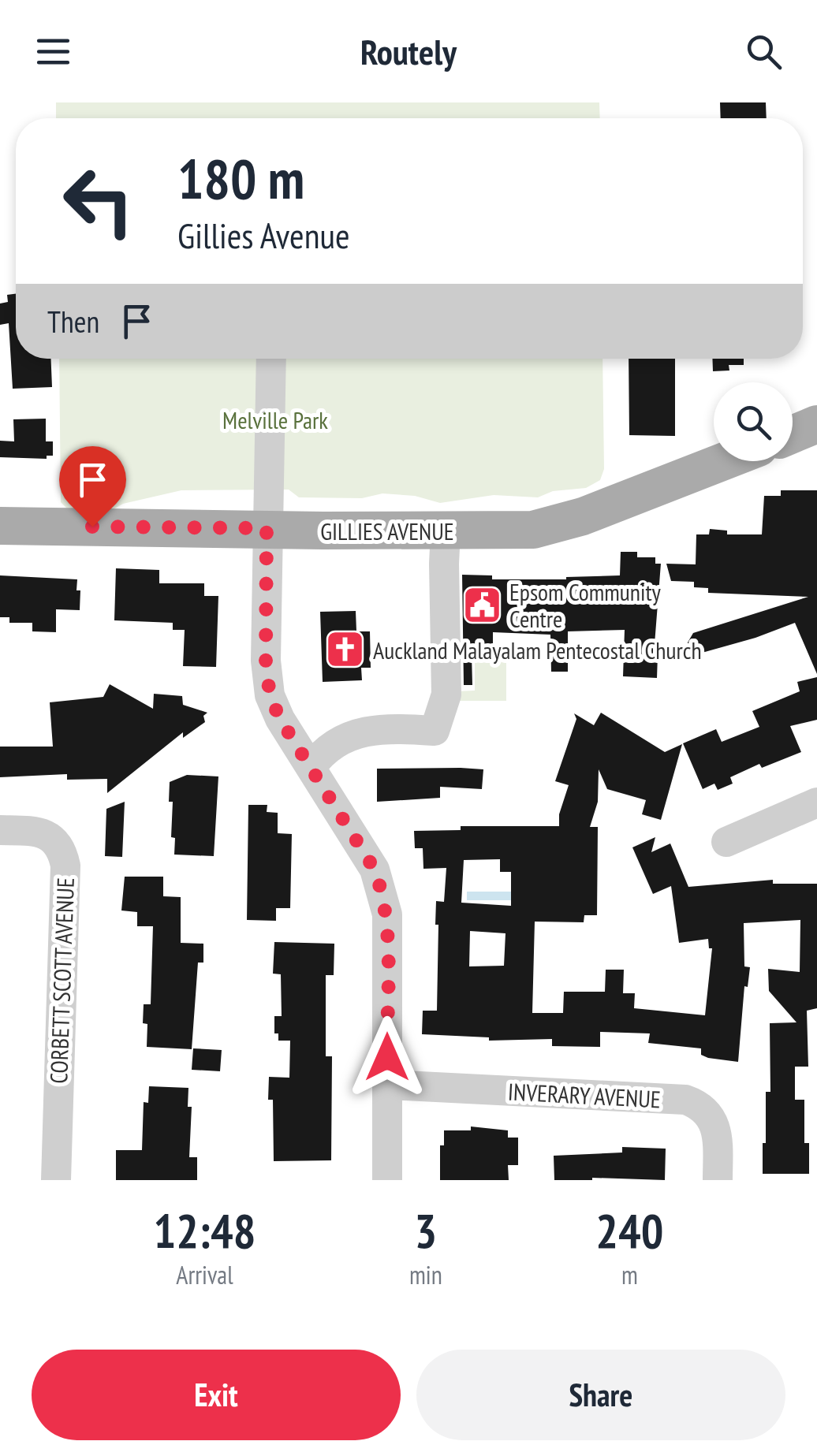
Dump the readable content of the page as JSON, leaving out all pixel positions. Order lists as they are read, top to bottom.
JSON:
{
  "streets": {
    "main road": ["GILLIES AVENUE"],
    "street": ["CORBETT SCOTT AVENUE", "INVERARY AVENUE"]
  },
  "parks": ["Melville Park"],
  "places": {
    "public building": ["Epsom Community Centre"],
    "church": ["Auckland Malayalam Pentecostal Church"]
  },
  "page": {
    "header": "Routely",
    "turn": ["180 m", "Gillies Avenue"],
    "then": "Then",
    "eta": [
      "12:48",
      "Arrival",
      "3",
      "min",
      "240",
      "m"
    ],
    "buttons": ["Exit", "Share"]
  }
}
